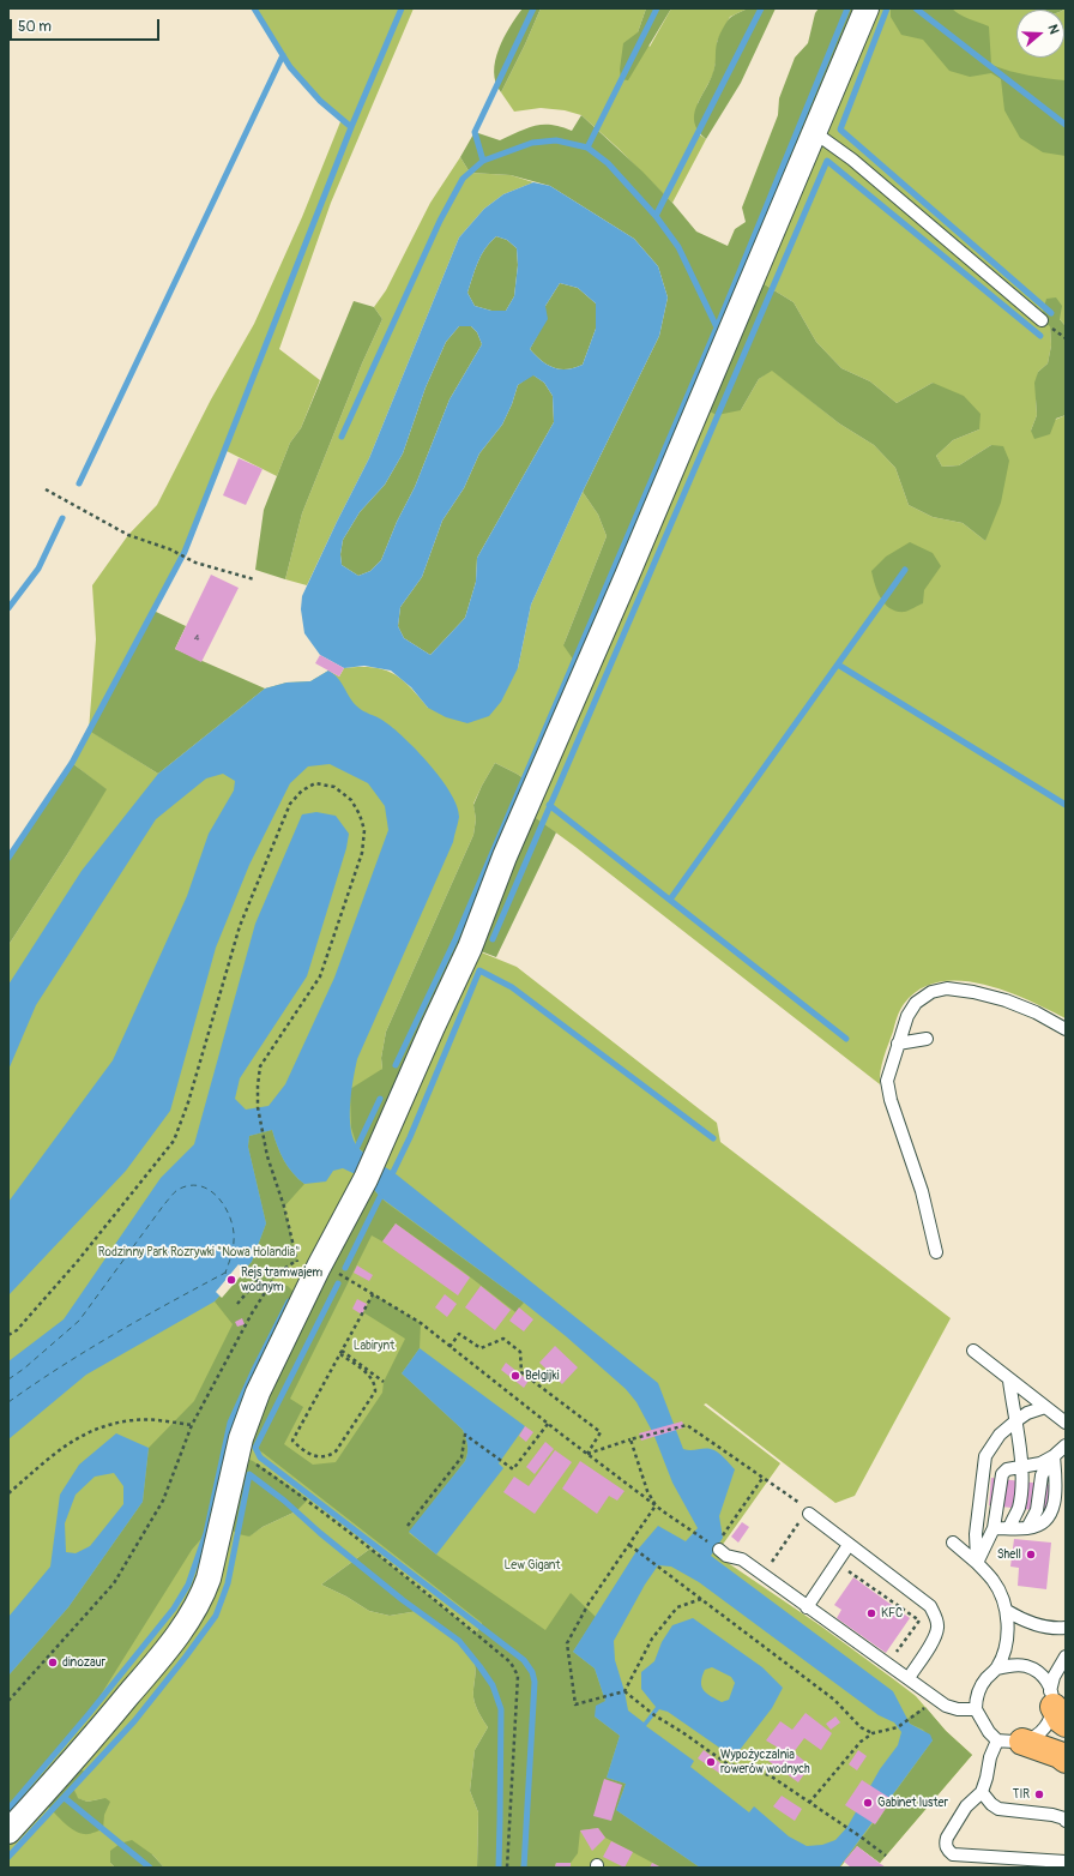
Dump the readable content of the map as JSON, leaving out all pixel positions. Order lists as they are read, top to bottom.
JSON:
{
  "parks": ["Rodzinny Park Rozrywki \"Nowa Holandia\"", "Labirynt", "Lew Gigant"],
  "places": [
    "Rejs tramwajem wodnym",
    "Belgijki",
    "Shell",
    "KFC",
    "dinozaur",
    "Wypożyczalnia rowerów wodnych",
    "TIR",
    "Gabinet luster"
  ],
  "house_numbers": ["4"],
  "scale_bar": "50 m",
  "north": "right"
}
